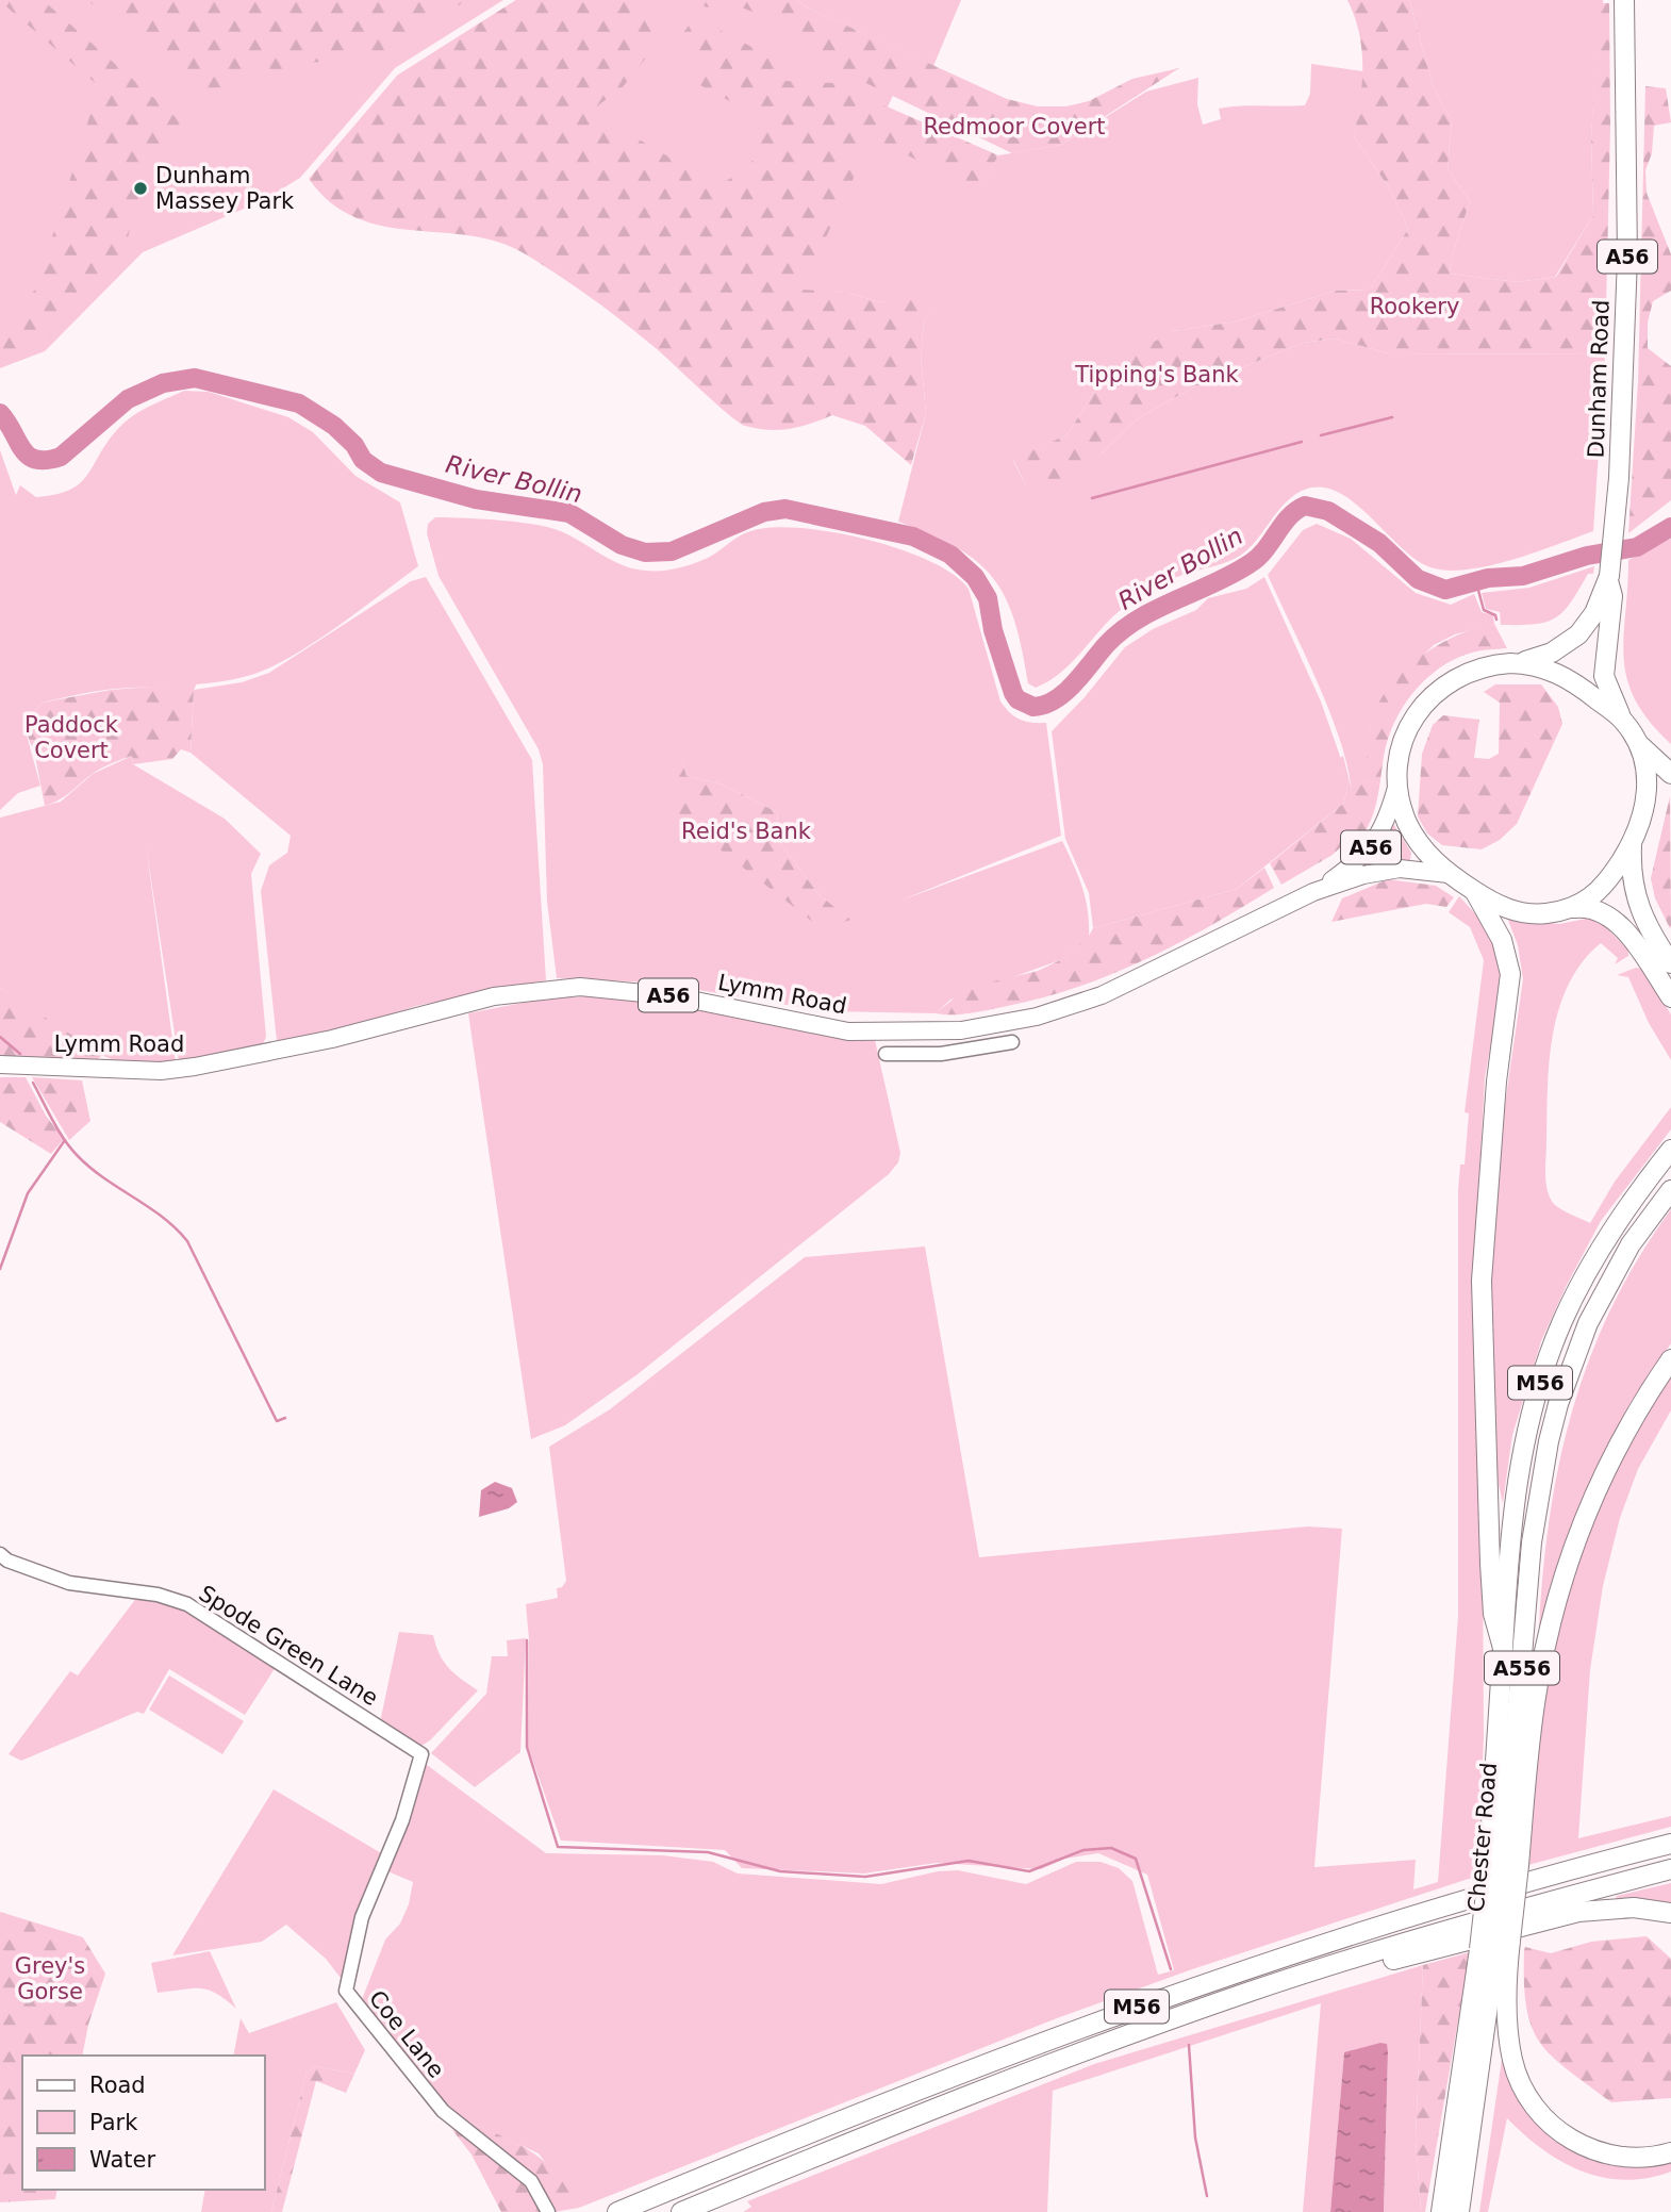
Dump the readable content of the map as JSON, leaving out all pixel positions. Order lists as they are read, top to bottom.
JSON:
{
  "streets": {
    "highway": [
      "A56",
      "Dunham Road",
      "M56",
      "A556",
      "Chester Road"
    ],
    "main road": ["Lymm Road"],
    "street": ["Spode Green Lane", "Coe Lane"]
  },
  "crossings": [
    ["A56", "Dunham Road"],
    ["A56", "Lymm Road"],
    ["Dunham Road", "Lymm Road"],
    ["M56", "Chester Road"],
    ["Spode Green Lane", "Coe Lane"],
    ["A556", "Chester Road"]
  ],
  "water": ["River Bollin"],
  "parks": [
    "Redmoor Covert",
    "Rookery",
    "Tipping's Bank",
    "Paddock Covert",
    "Reid's Bank",
    "Grey's Gorse"
  ],
  "places": ["Dunham Massey Park"],
  "legend": ["Road", "Park", "Water"]
}
